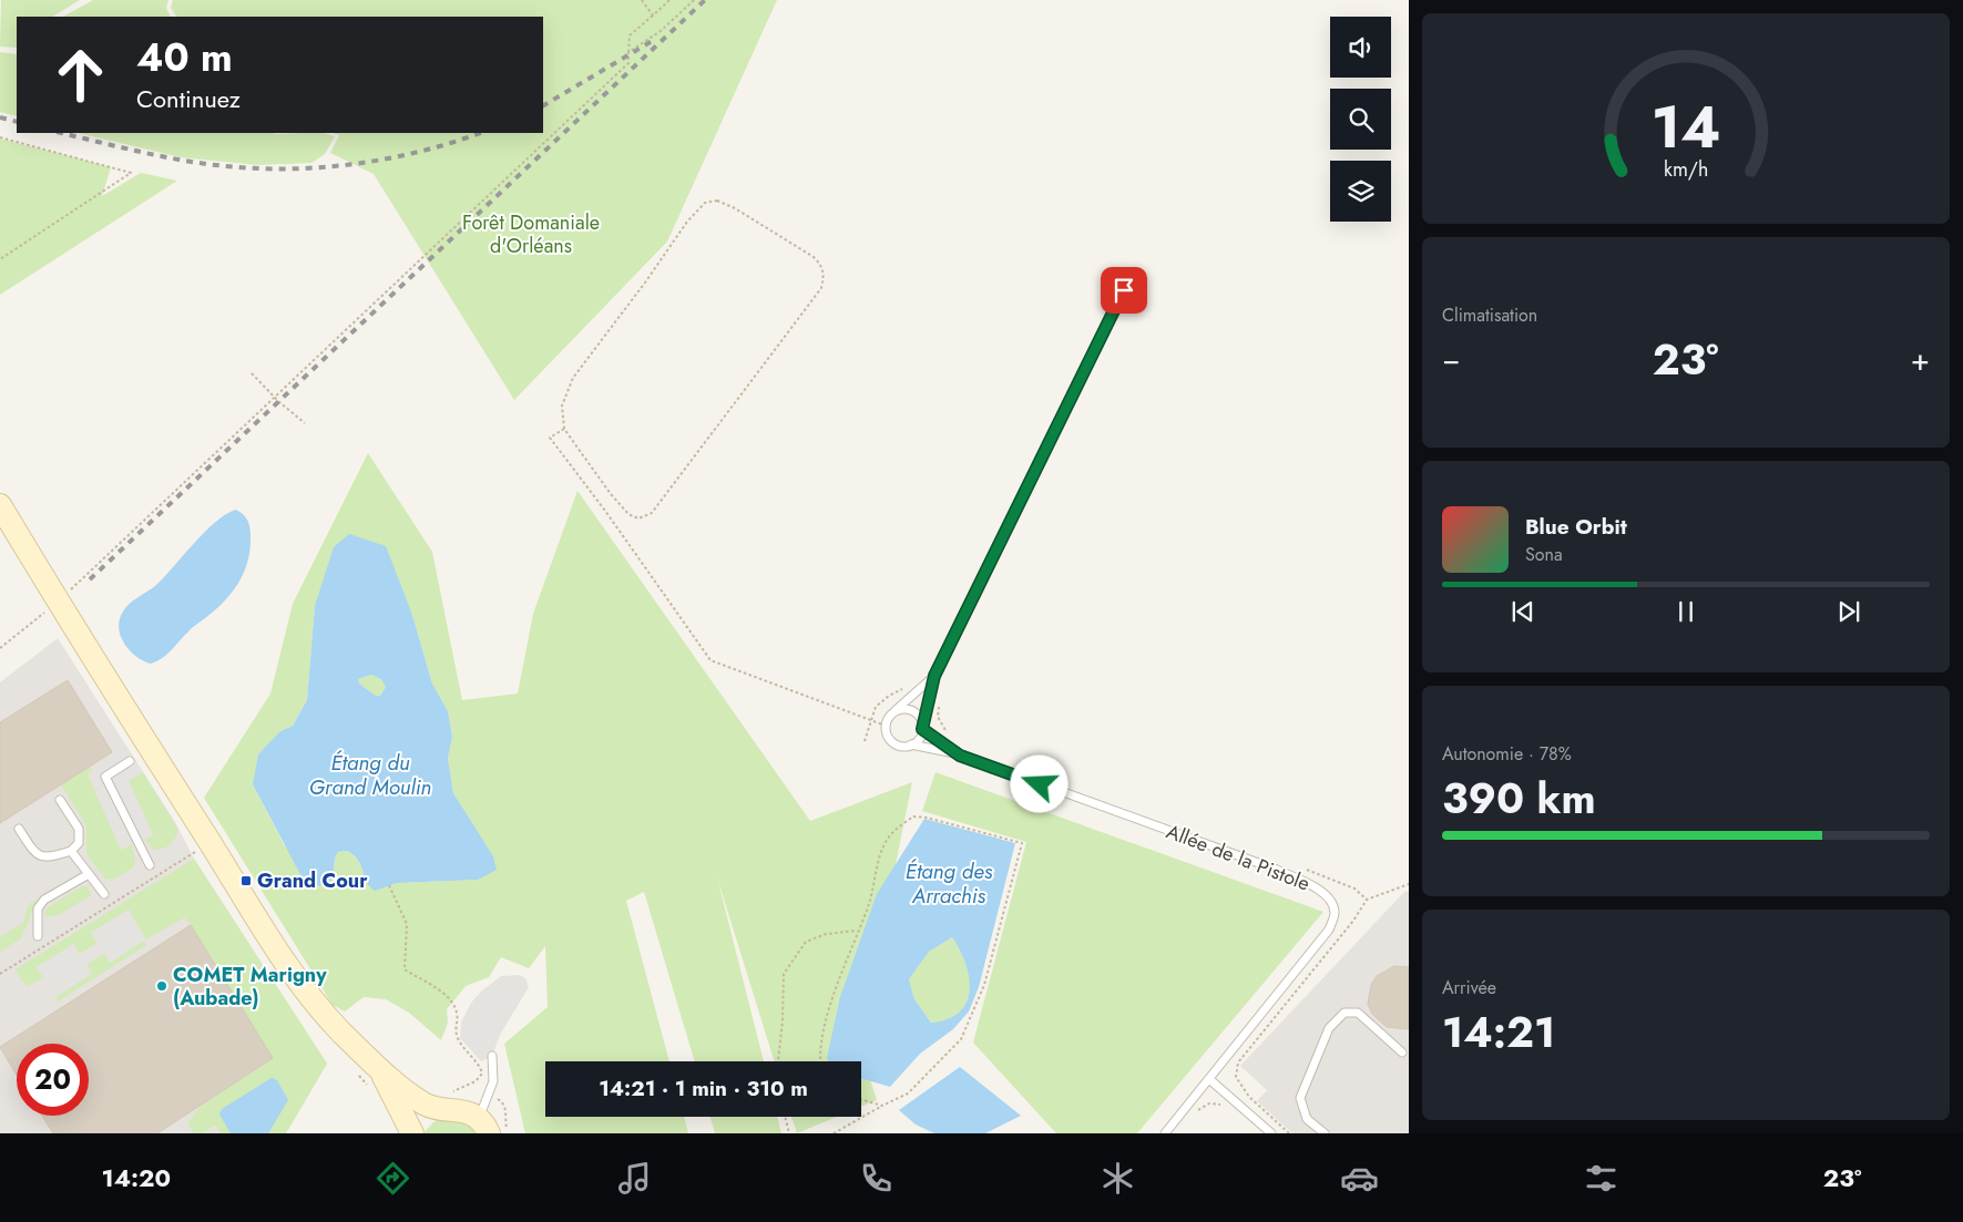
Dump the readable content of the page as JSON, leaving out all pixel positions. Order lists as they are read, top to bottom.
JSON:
{
  "streets": {
    "lane": ["Allée de la Pistole"]
  },
  "water": ["Étang du Grand Moulin", "Étang des Arrachis"],
  "parks": ["Forêt Domaniale d'Orléans"],
  "places": {
    "transit": ["Grand Cour"],
    "other": ["COMET Marigny (Aubade)"]
  },
  "page": {
    "turn": ["40 m", "Continuez"],
    "tile": [
      "Climatisation",
      ["Autonomie · 78%", "390 km"],
      ["Arrivée", "14:21"]
    ],
    "heat": ["−", "23°", "+"],
    "song": ["Blue Orbit", "Sona"],
    "limit": "20",
    "trip": "14:21 · 1 min · 310 m",
    "tabs": ["14:20", "23°"],
    "gauge": ["14", "km/h"]
  }
}
